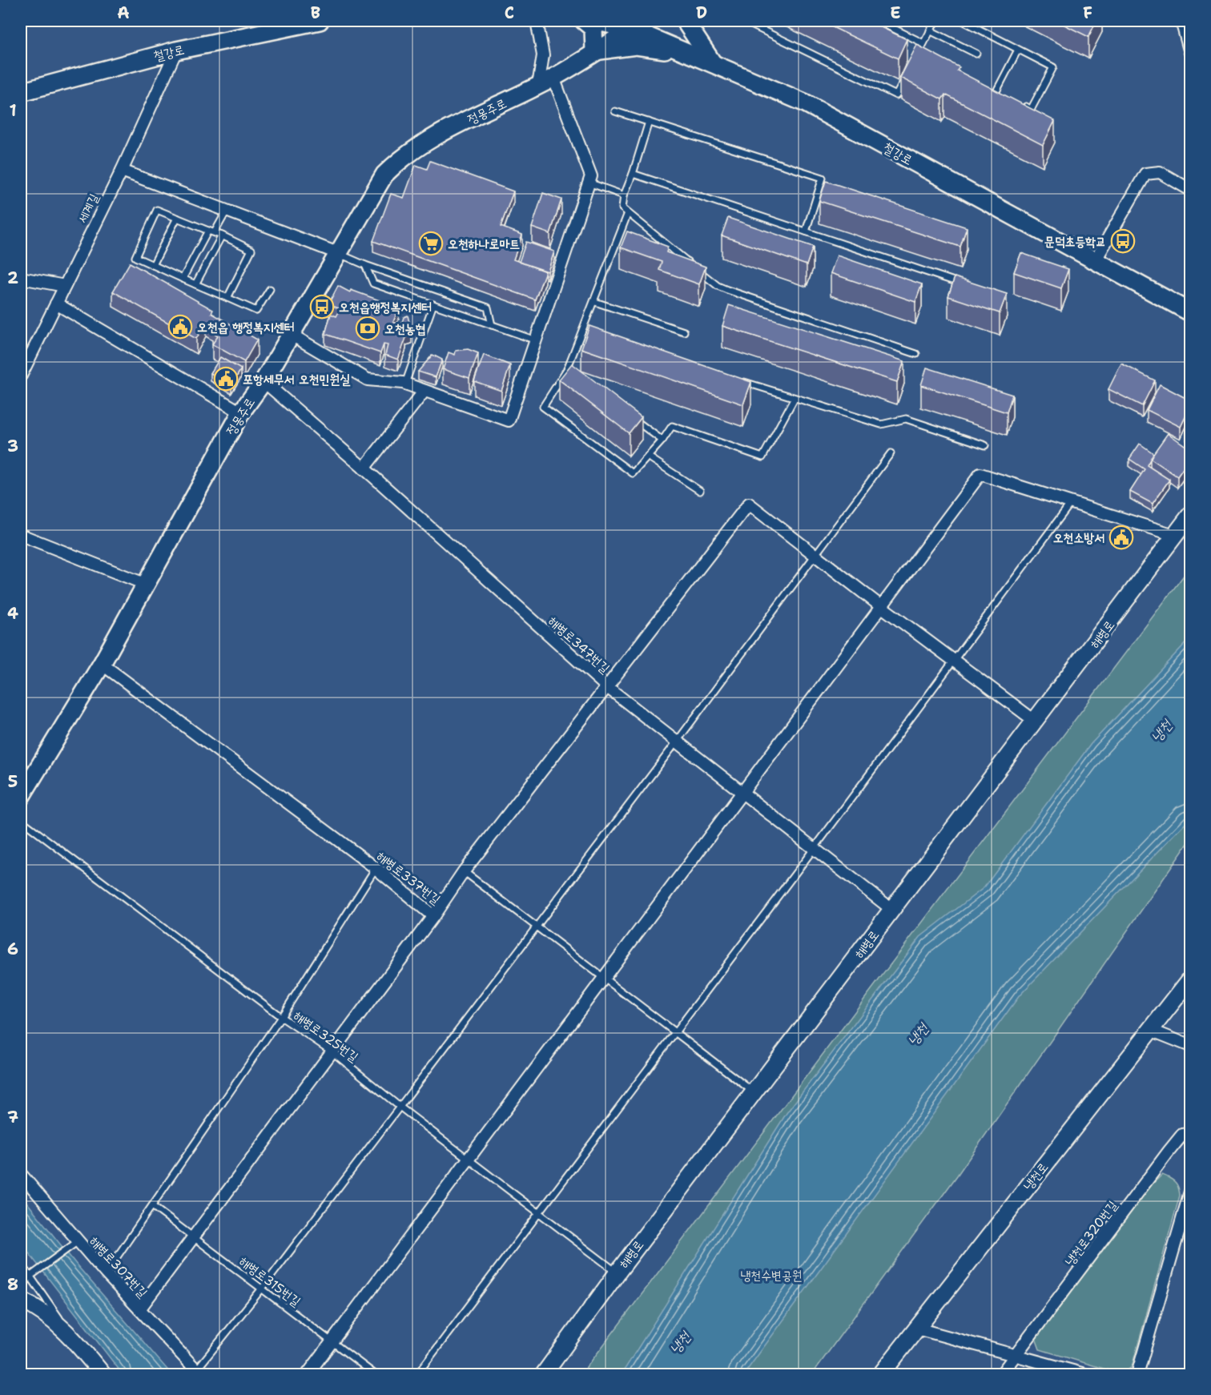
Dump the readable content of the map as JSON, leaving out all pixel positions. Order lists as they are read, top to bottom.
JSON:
{
  "streets": {
    "main road": [
      "철강로",
      "정몽주로",
      "해병로",
      "냉천로"
    ],
    "street": [
      "세계길",
      "해병로347번길",
      "해병로337번길",
      "냉천로320번길",
      "해병로307번길"
    ],
    "lane": ["해병로325번길", "해병로315번길"]
  },
  "crossings": [
    ["철강로", "정몽주로"],
    ["철강로", "세계길"],
    ["정몽주로", "해병로347번길"],
    ["정몽주로", "해병로337번길"],
    ["해병로", "해병로347번길"],
    ["해병로", "해병로325번길"],
    ["해병로347번길", "해병로337번길"]
  ],
  "water": ["냉천"],
  "parks": ["냉천수변공원"],
  "places": {
    "bus stop": ["문덕초등학교", "오천읍행정복지센터"],
    "supermarket": ["오천하나로마트"],
    "public building": ["오천읍 행정복지센터", "포항세무서 오천민원실", "오천소방서"],
    "bank": ["오천농협"]
  },
  "grid": {
    "columns": [
      "A",
      "B",
      "C",
      "D",
      "E",
      "F"
    ],
    "rows": [
      "1",
      "2",
      "3",
      "4",
      "5",
      "6",
      "7",
      "8"
    ]
  }
}
